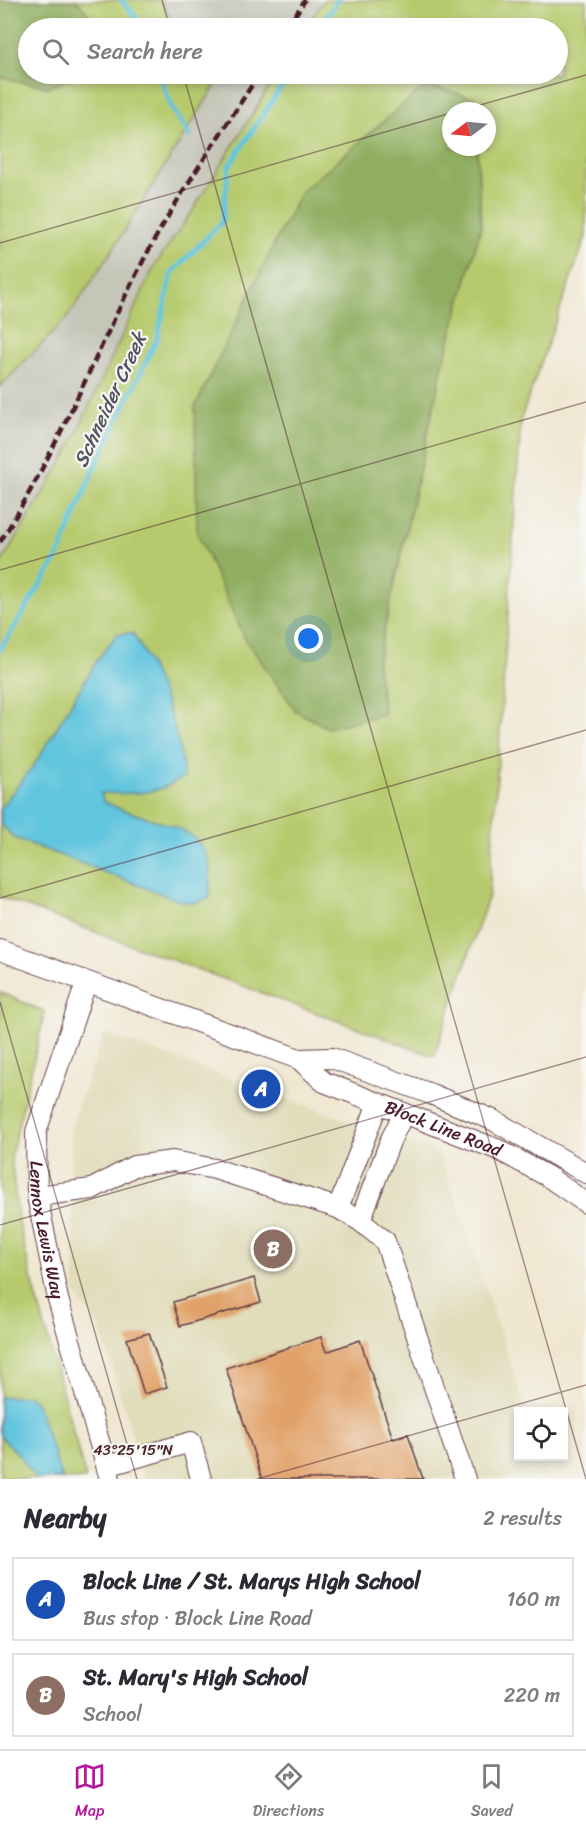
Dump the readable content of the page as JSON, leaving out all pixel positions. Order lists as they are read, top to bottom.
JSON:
{
  "streets": {
    "street": ["Block Line Road", "Lennox Lewis Way"]
  },
  "crossings": [
    ["Block Line Road", "Lennox Lewis Way"]
  ],
  "water": ["Schneider Creek"],
  "north": "left",
  "page": {
    "search": "Search here",
    "pins": ["A", "B"],
    "heading": ["Nearby", "2 results"],
    "list": [
      {
        "mark": "A",
        "name": "Block Line / St. Marys High School",
        "note": "Bus stop · Block Line Road",
        "value": "160 m"
      },
      {
        "mark": "B",
        "name": "St. Mary's High School",
        "note": "School",
        "value": "220 m"
      }
    ],
    "nav": ["Map", "Directions", "Saved"]
  },
  "coordinates": ["43°25'15\"N"]
}
